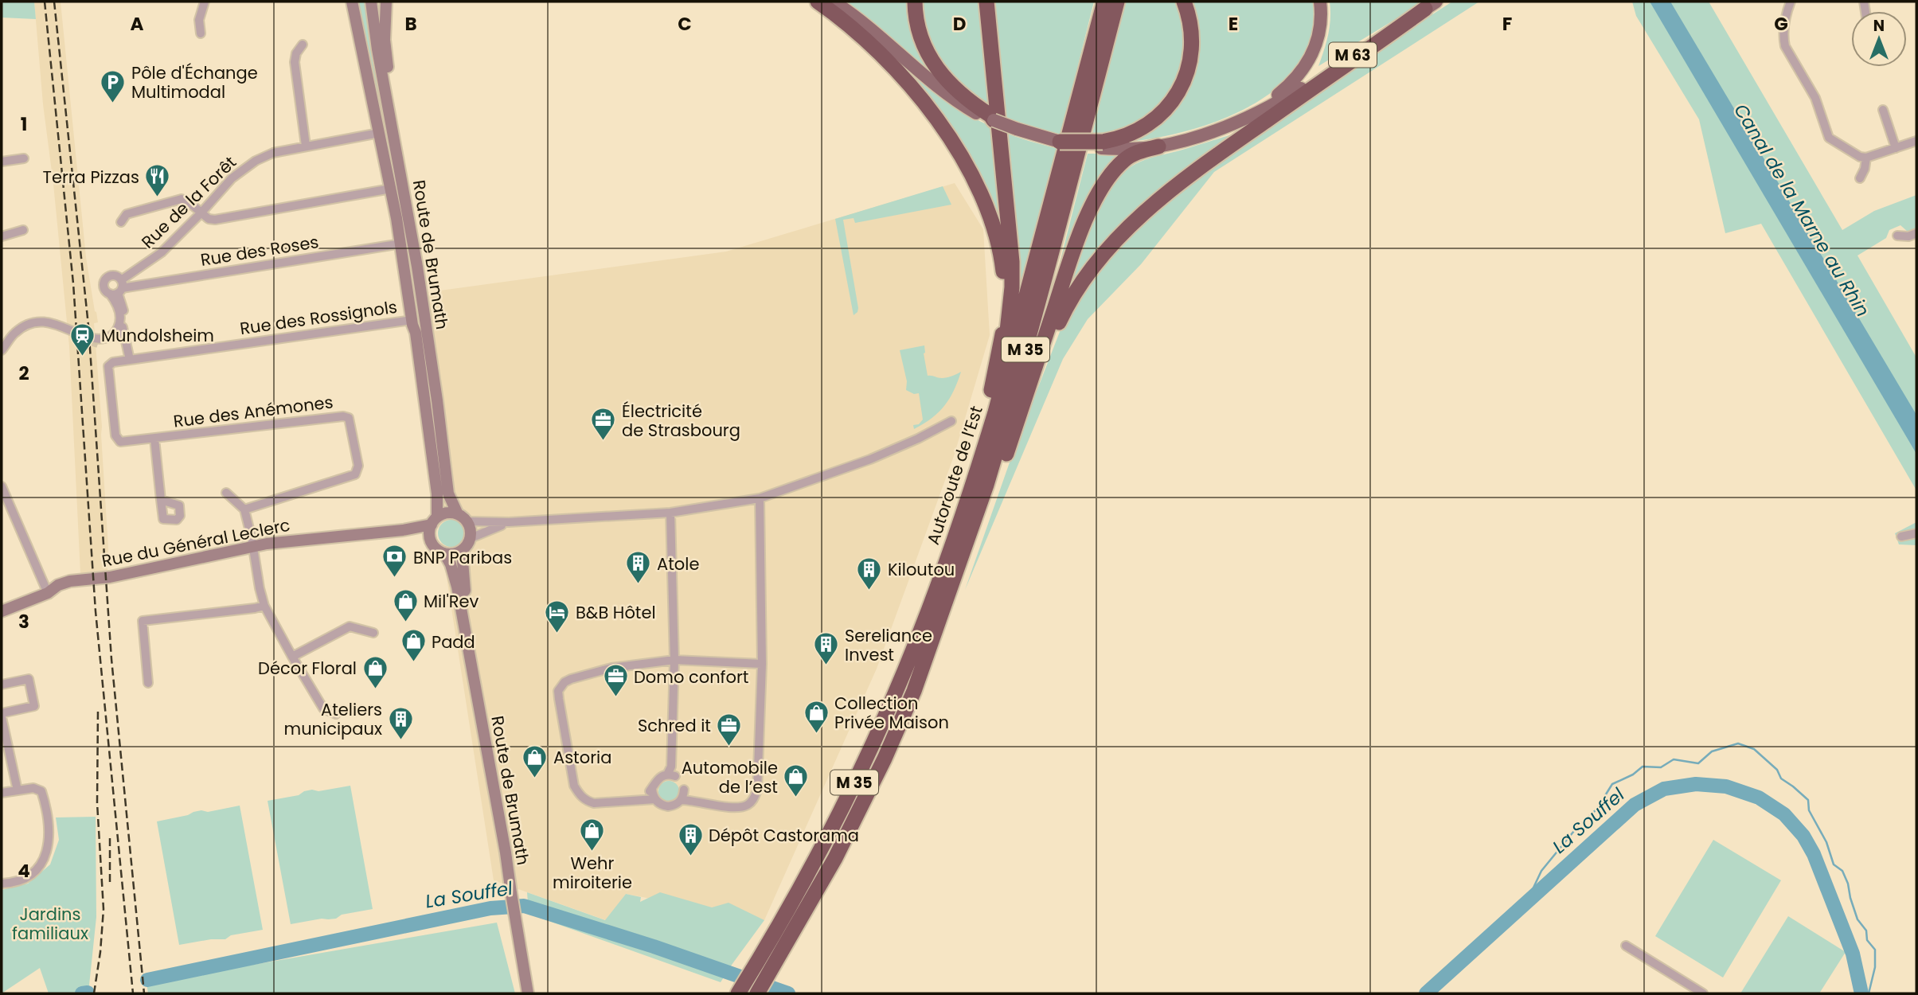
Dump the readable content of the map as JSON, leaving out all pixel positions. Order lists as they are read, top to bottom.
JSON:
{
  "streets": {
    "highway": ["M 35", "Autoroute de l’Est"],
    "main road": ["M 63", "Route de Brumath", "Rue du Général Leclerc"],
    "street": [
      "Rue de la Forêt",
      "Rue des Roses",
      "Rue des Rossignols",
      "Rue des Anémones"
    ]
  },
  "crossings": [
    ["Rue de la Forêt", "Rue des Roses"],
    ["Rue de la Forêt", "Route de Brumath"],
    ["Rue des Roses", "Route de Brumath"],
    ["Route de Brumath", "Rue des Rossignols"],
    ["Route de Brumath", "Rue du Général Leclerc"],
    ["Rue des Rossignols", "Rue des Anémones"]
  ],
  "water": ["Canal de la Marne au Rhin", "La Souffel"],
  "parks": ["Jardins familiaux"],
  "places": {
    "parking": ["Pôle d'Échange Multimodal"],
    "restaurant": ["Terra Pizzas"],
    "station": ["Mundolsheim"],
    "office": ["Électricité de Strasbourg", "Domo confort", "Schred it"],
    "bank": ["BNP Paribas"],
    "building": [
      "Atole",
      "Kiloutou",
      "Sereliance Invest",
      "Ateliers municipaux",
      "Dépôt Castorama"
    ],
    "shop": [
      "Mil'Rev",
      "Padd",
      "Décor Floral",
      "Collection Privée Maison",
      "Astoria",
      "Automobile de l’est",
      "Wehr miroiterie"
    ],
    "hotel": ["B&B Hôtel"]
  },
  "north": "top",
  "grid": {
    "columns": [
      "A",
      "B",
      "C",
      "D",
      "E",
      "F",
      "G"
    ],
    "rows": [
      "1",
      "2",
      "3",
      "4"
    ]
  }
}
